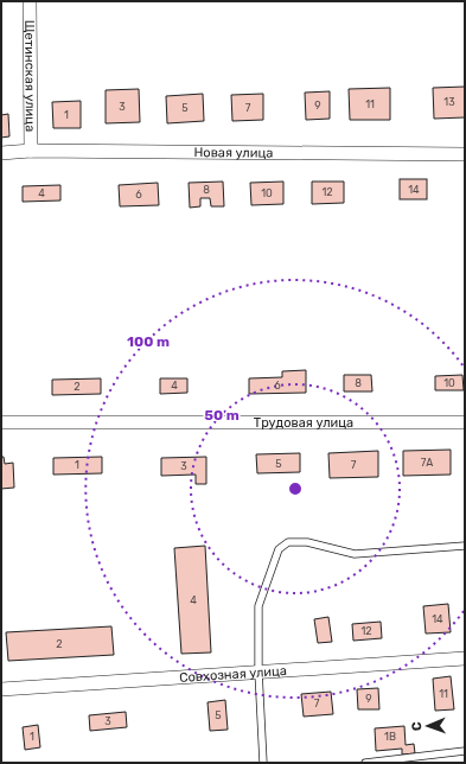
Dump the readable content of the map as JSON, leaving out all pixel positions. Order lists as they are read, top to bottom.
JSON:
{
  "streets": {
    "street": [
      "Щетинская улица",
      "Новая улица",
      "Трудовая улица",
      "Совхозная улица"
    ]
  },
  "crossings": [
    ["Щетинская улица", "Новая улица"]
  ],
  "house_numbers": [
    "13",
    "11",
    "9",
    "3",
    "5",
    "7",
    "1",
    "8",
    "14",
    "12",
    "4",
    "10",
    "6",
    "8",
    "10",
    "4",
    "6",
    "2",
    "7А",
    "5",
    "1",
    "7",
    "3",
    "4",
    "14",
    "12",
    "2",
    "11",
    "9",
    "7",
    "5",
    "3",
    "1",
    "1В"
  ],
  "north": "left",
  "rings": ["100 m", "50 m"]
}
